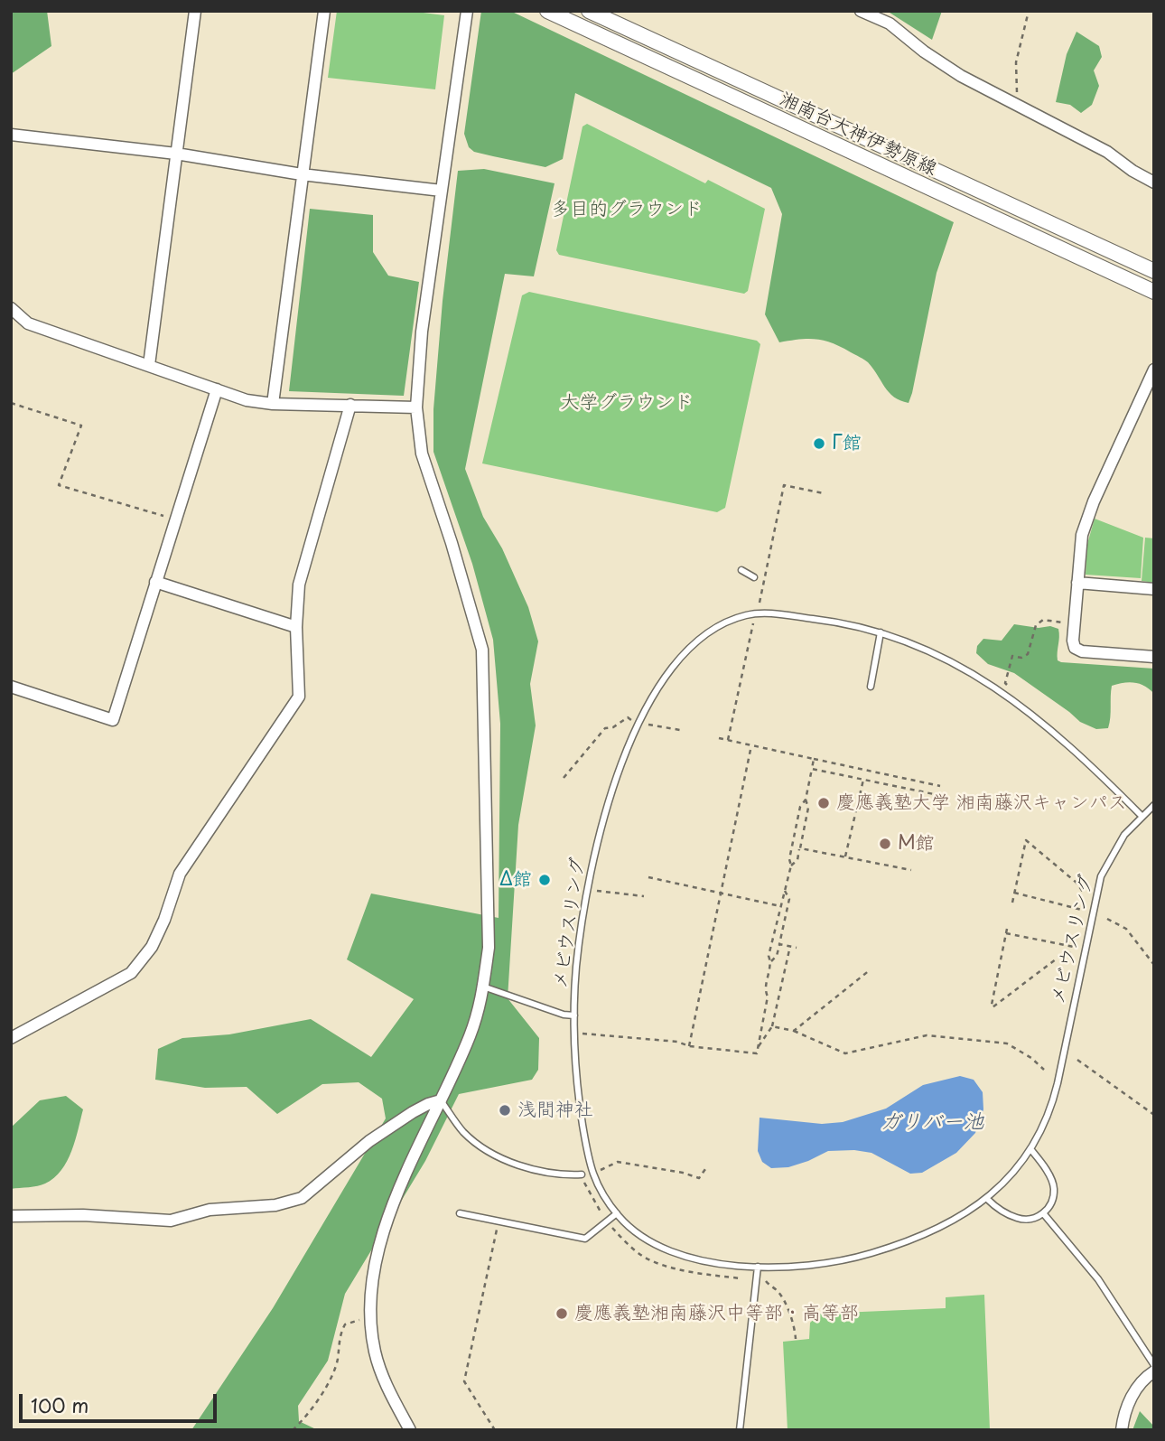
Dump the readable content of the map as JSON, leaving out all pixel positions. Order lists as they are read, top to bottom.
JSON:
{
  "streets": {
    "street": ["湘南台大神伊勢原線"],
    "lane": ["メビウスリング"]
  },
  "water": ["ガリバー池"],
  "parks": ["多目的グラウンド", "大学グラウンド"],
  "places": [
    "Γ館",
    "慶應義塾大学 湘南藤沢キャンパス",
    "Μ館",
    "Δ館",
    "浅間神社",
    "慶應義塾湘南藤沢中等部・高等部"
  ],
  "scale_bar": "100 m"
}
